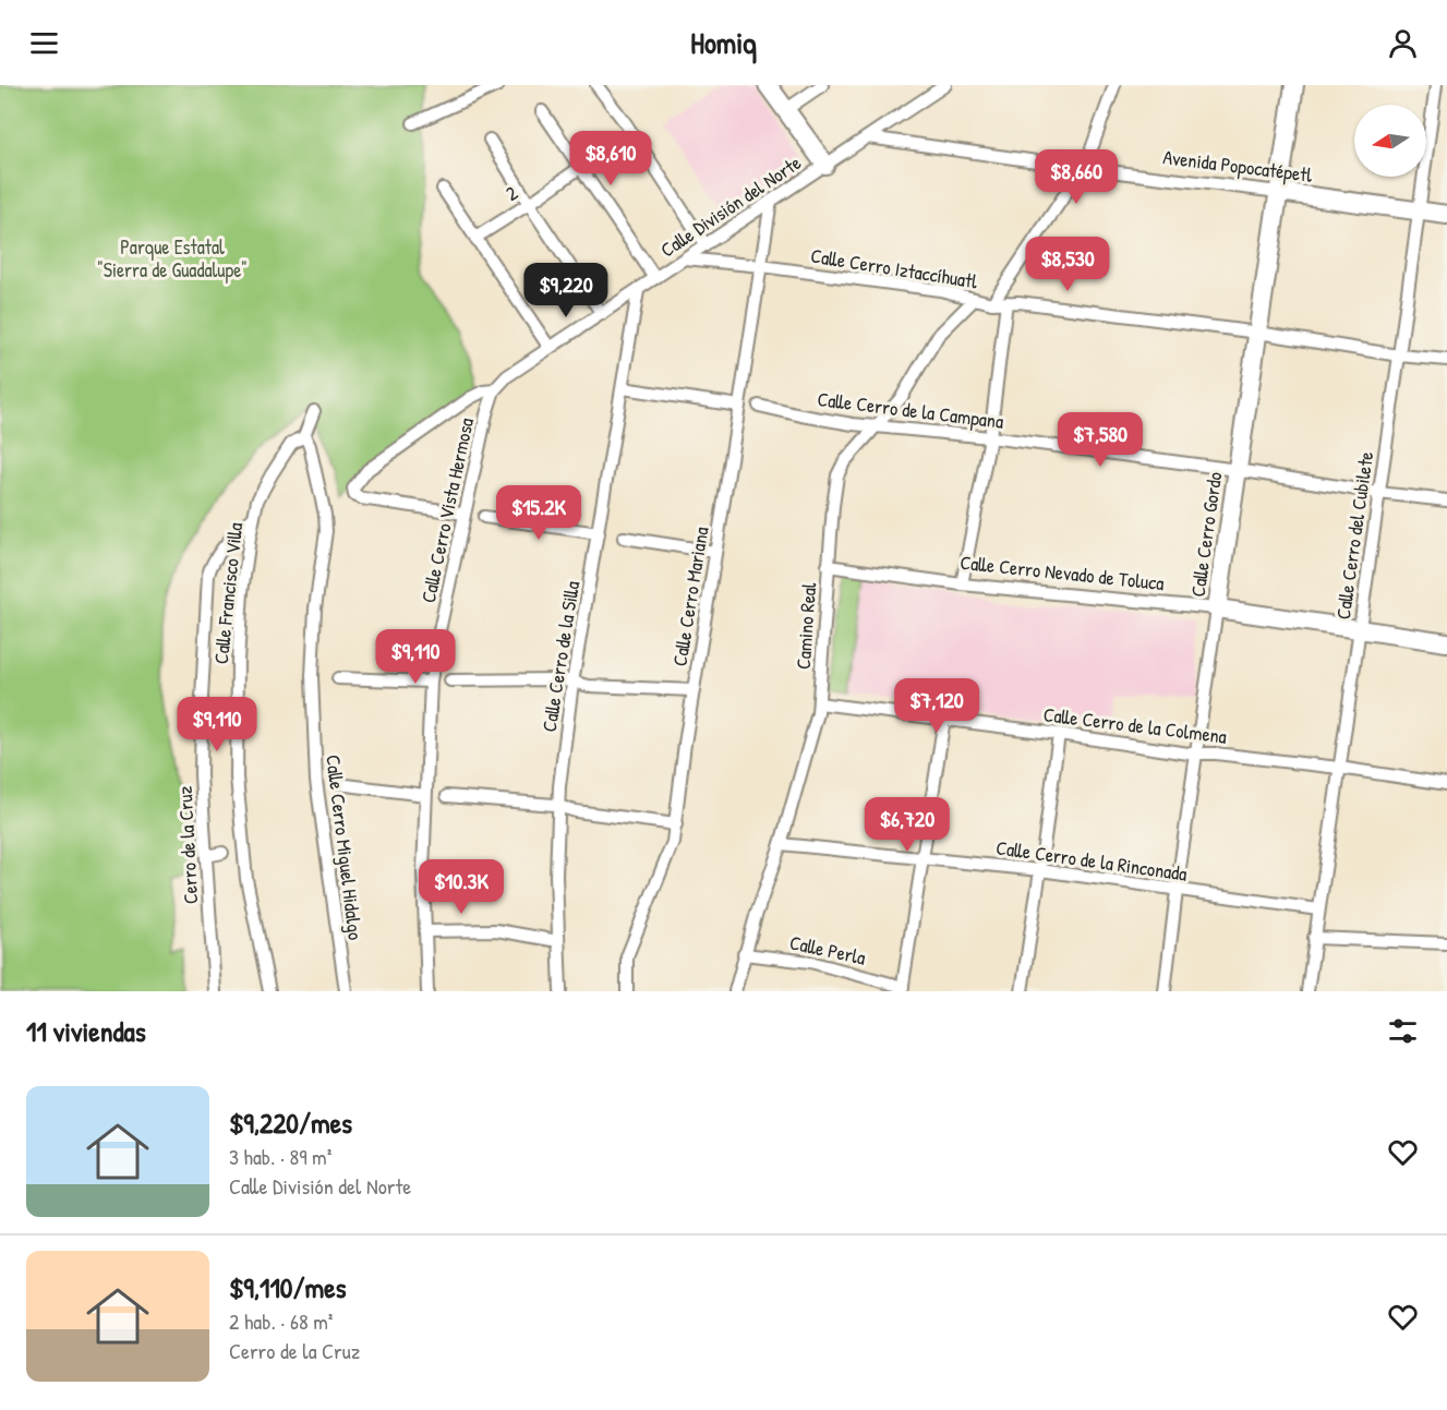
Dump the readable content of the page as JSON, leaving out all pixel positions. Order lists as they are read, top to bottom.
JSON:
{
  "streets": {
    "street": [
      "Avenida Popocatépetl",
      "2",
      "Calle División del Norte",
      "Calle Cerro Iztaccíhuatl",
      "Calle Cerro de la Campana",
      "Calle Cerro Vista Hermosa",
      "Calle Cerro Gordo",
      "Calle Cerro del Cubilete",
      "Calle Cerro Nevado de Toluca",
      "Calle Francisco Villa",
      "Calle Cerro Mariana",
      "Camino Real",
      "Calle Cerro de la Silla",
      "Calle Cerro de la Colmena",
      "Cerro de la Cruz",
      "Calle Cerro Miguel Hidalgo",
      "Calle Cerro de la Rinconada",
      "Calle Perla"
    ]
  },
  "crossings": [
    ["Avenida Popocatépetl", "Calle División del Norte"],
    ["Avenida Popocatépetl", "Calle Cerro Gordo"],
    ["Avenida Popocatépetl", "Calle Cerro del Cubilete"],
    ["Calle División del Norte", "Calle Cerro Iztaccíhuatl"],
    ["Calle División del Norte", "Calle Cerro Vista Hermosa"],
    ["Calle División del Norte", "Calle Cerro Mariana"],
    ["Calle División del Norte", "Calle Cerro de la Silla"],
    ["Calle Cerro Iztaccíhuatl", "Calle Cerro Gordo"],
    ["Calle Cerro Iztaccíhuatl", "Calle Cerro del Cubilete"],
    ["Calle Cerro Iztaccíhuatl", "Calle Cerro Mariana"],
    ["Calle Cerro Iztaccíhuatl", "Camino Real"],
    ["Calle Cerro de la Campana", "Calle Cerro Gordo"],
    ["Calle Cerro de la Campana", "Calle Cerro del Cubilete"],
    ["Calle Cerro de la Campana", "Camino Real"],
    ["Calle Cerro Gordo", "Calle Cerro Nevado de Toluca"],
    ["Calle Cerro Gordo", "Calle Cerro de la Colmena"],
    ["Calle Cerro Gordo", "Calle Cerro de la Rinconada"],
    ["Calle Cerro del Cubilete", "Calle Cerro Nevado de Toluca"],
    ["Calle Cerro del Cubilete", "Calle Cerro de la Colmena"],
    ["Calle Cerro del Cubilete", "Calle Cerro de la Rinconada"],
    ["Calle Cerro Nevado de Toluca", "Camino Real"],
    ["Calle Francisco Villa", "Cerro de la Cruz"],
    ["Calle Francisco Villa", "Calle Cerro Miguel Hidalgo"],
    ["Camino Real", "Calle Cerro de la Colmena"],
    ["Camino Real", "Calle Cerro de la Rinconada"],
    ["Camino Real", "Calle Perla"]
  ],
  "parks": ["Parque Estatal \"Sierra de Guadalupe\""],
  "north": "left",
  "page": {
    "header": "Homiq",
    "price": [
      "$8,610",
      "$8,660",
      "$8,530",
      "$9,220",
      "$7,580",
      "$15.2K",
      "$9,110",
      "$7,120",
      "$9,110",
      "$6,720",
      "$10.3K"
    ],
    "heading": "11 viviendas",
    "list": [
      {
        "name": "$9,220/mes",
        "note": "3 hab. · 89 m² · Calle División del Norte"
      },
      {
        "name": "$9,110/mes",
        "note": "2 hab. · 68 m² · Cerro de la Cruz"
      }
    ]
  }
}
